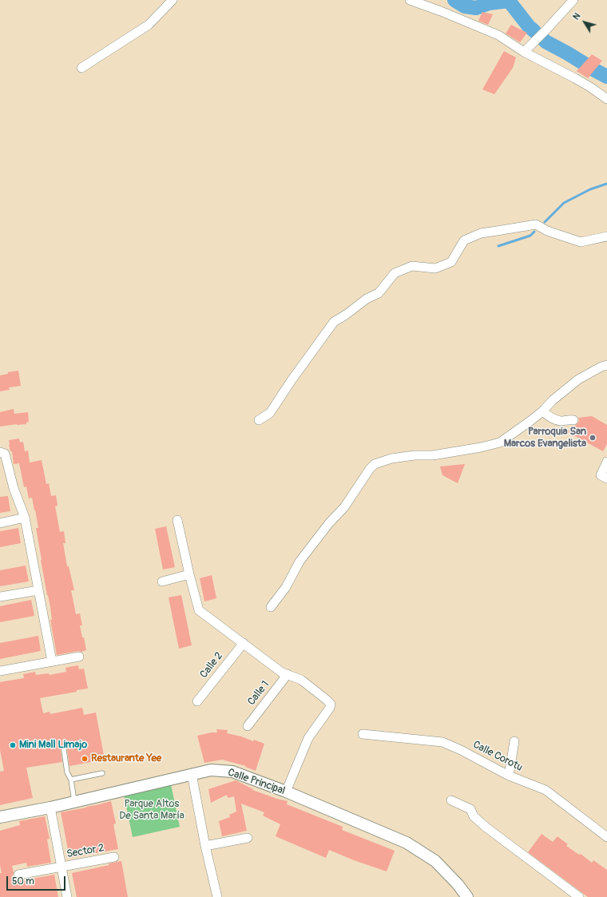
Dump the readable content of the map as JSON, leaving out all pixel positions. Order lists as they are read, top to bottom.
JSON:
{
  "streets": {
    "street": [
      "Calle 2",
      "Calle 1",
      "Calle Corotu",
      "Calle Principal",
      "Sector 2"
    ]
  },
  "parks": ["Parque Altos De Santa María"],
  "places": ["Parroquia San Marcos Evangelista", "Mini Mall Limajo", "Restaurante Yee"],
  "scale_bar": "50 m",
  "north": "top left"
}
